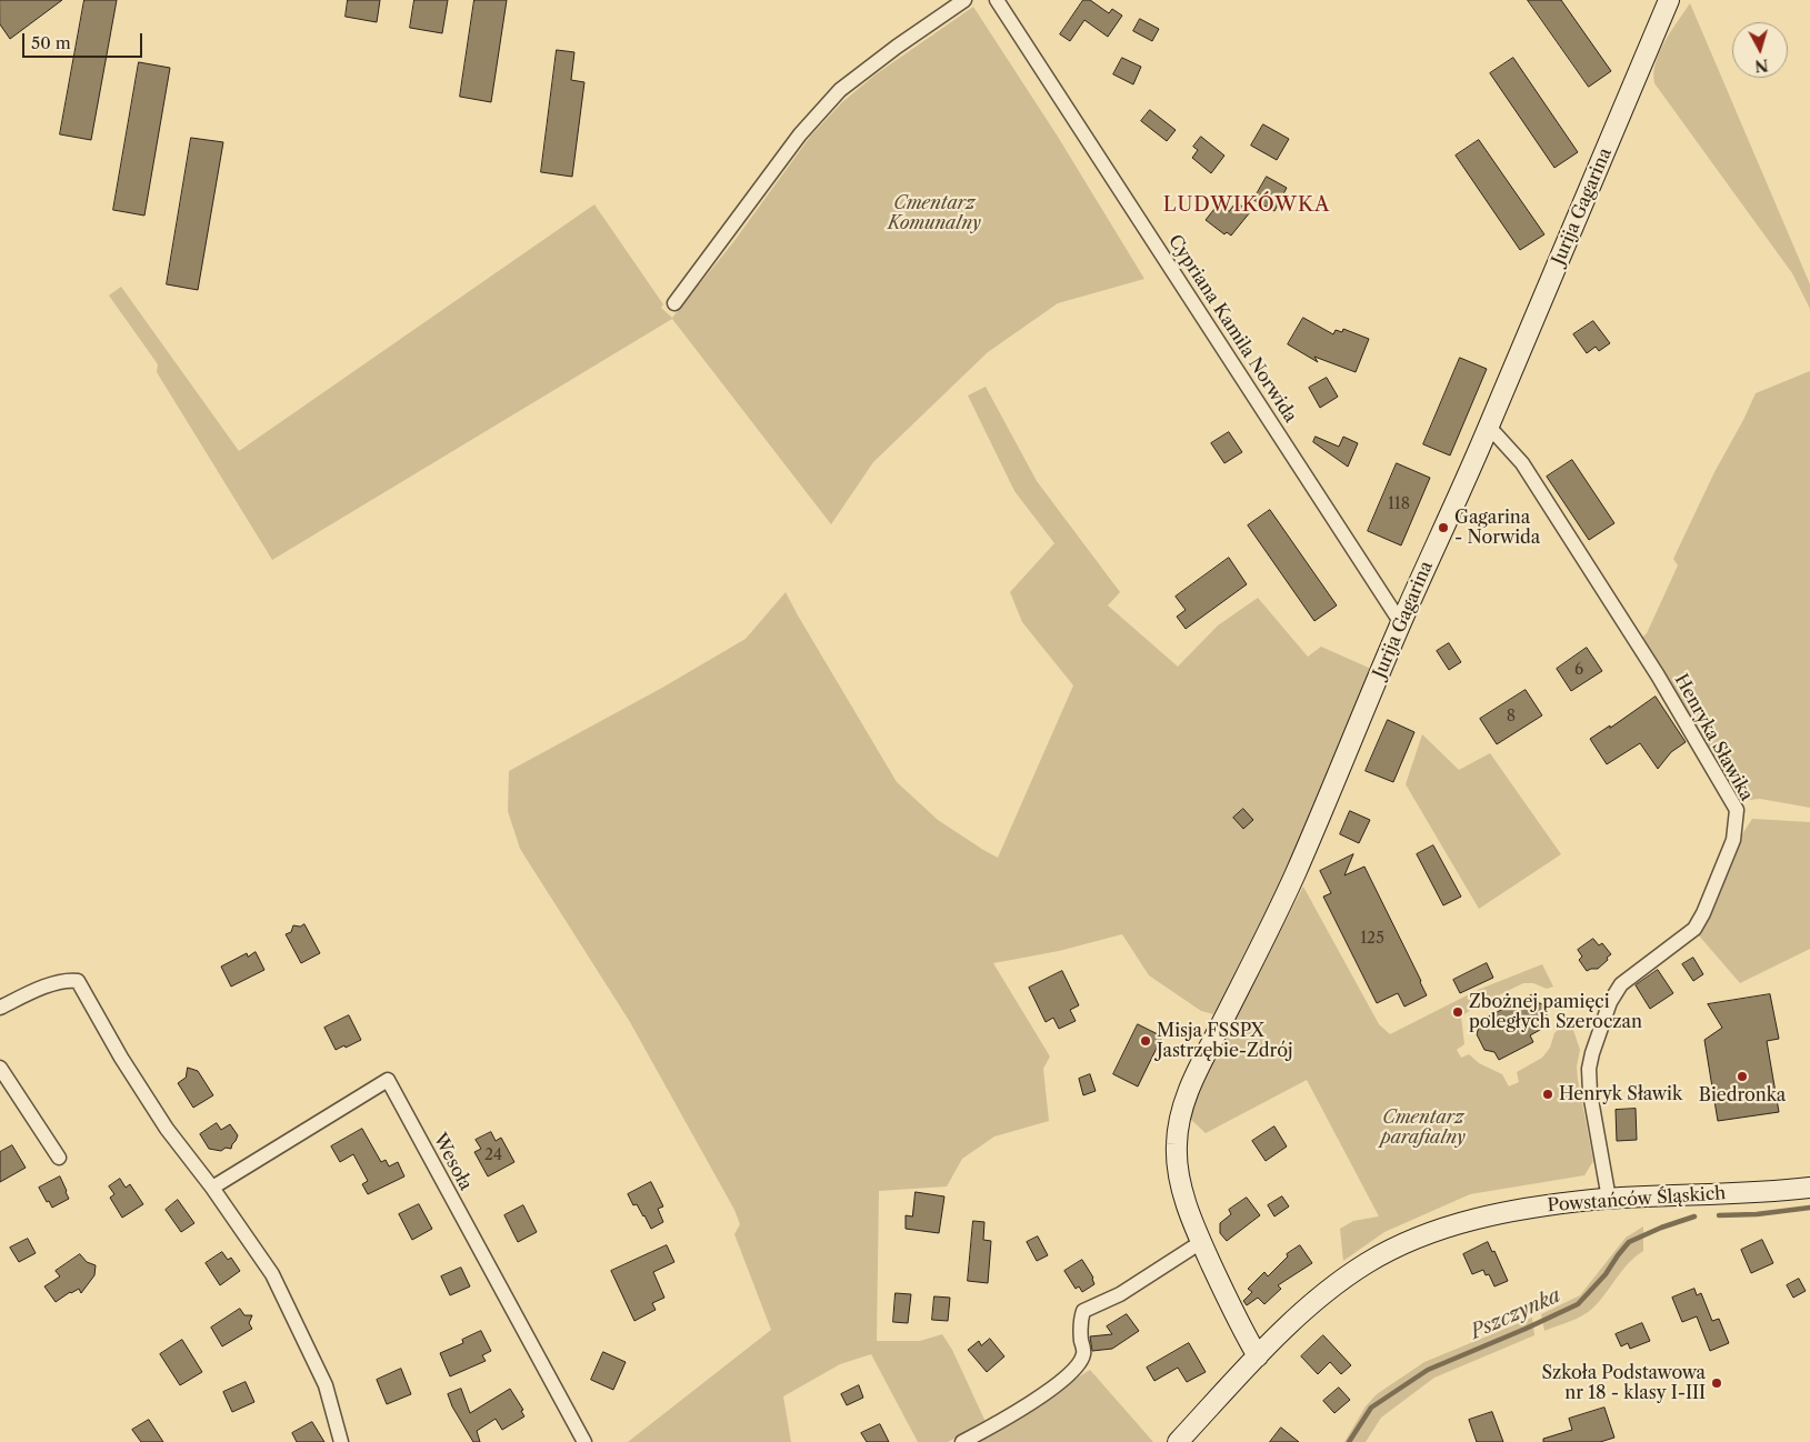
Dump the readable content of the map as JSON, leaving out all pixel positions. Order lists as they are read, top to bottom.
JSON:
{
  "streets": {
    "street": [
      "Jurija Gagarina",
      "Cypriana Kamila Norwida",
      "Henryka Sławika",
      "Wesoła",
      "Powstańców Śląskich"
    ]
  },
  "crossings": [
    ["Jurija Gagarina", "Cypriana Kamila Norwida"],
    ["Jurija Gagarina", "Henryka Sławika"],
    ["Jurija Gagarina", "Powstańców Śląskich"],
    ["Henryka Sławika", "Powstańców Śląskich"]
  ],
  "districts": ["LUDWIKÓWKA"],
  "water": ["Pszczynka"],
  "parks": ["Cmentarz Komunalny", "Cmentarz parafialny"],
  "places": [
    "Gagarina - Norwida",
    "Zbożnej pamięci poległych Szeroczan",
    "Misja FSSPX Jastrzębie-Zdrój",
    "Biedronka",
    "Henryk Sławik",
    "Szkoła Podstawowa nr 18 - klasy I-III"
  ],
  "house_numbers": [
    "118",
    "6",
    "8",
    "125",
    "24"
  ],
  "scale_bar": "50 m",
  "north": "bottom"
}
